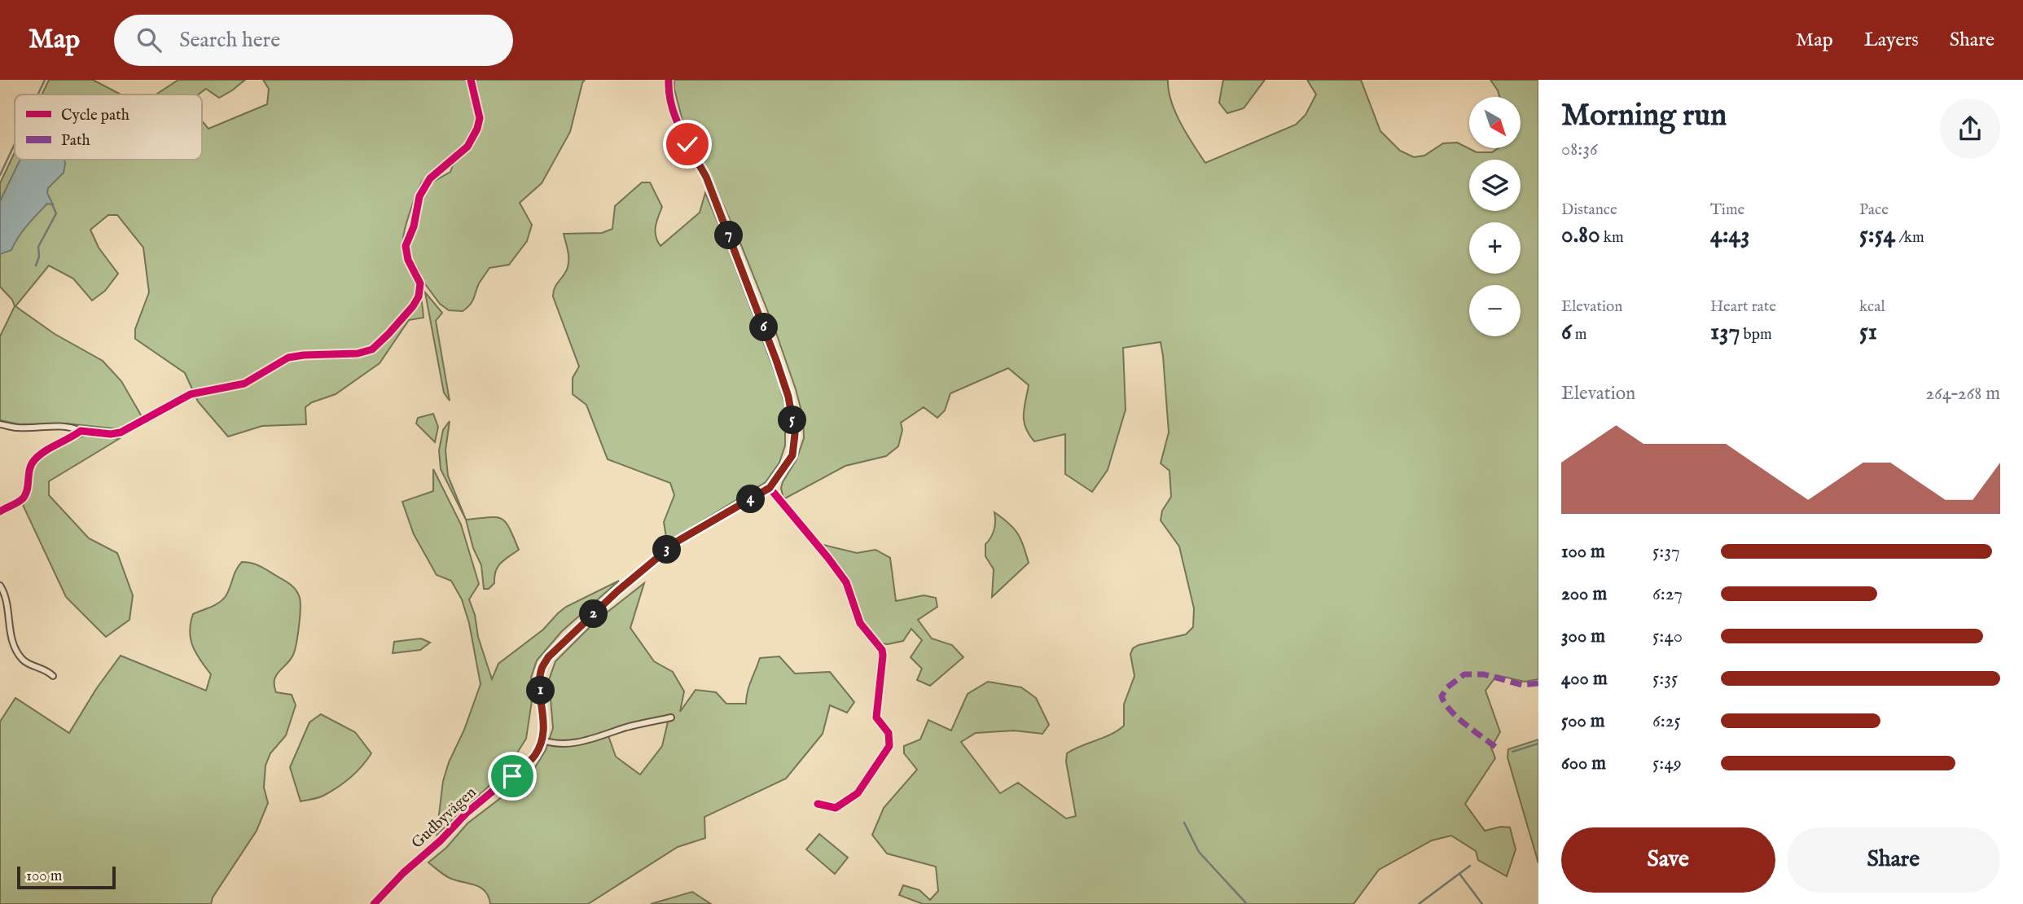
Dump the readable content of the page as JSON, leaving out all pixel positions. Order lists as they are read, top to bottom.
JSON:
{
  "streets": {
    "street": ["Gudbyvägen"]
  },
  "legend": ["Cycle path", "Path"],
  "scale_bar": "100 m",
  "north": "bottom right",
  "page": {
    "header": "Map",
    "search": "Search here",
    "nav": ["Map", "Layers", "Share"],
    "heading": ["Morning run", "08:36"],
    "map_buttons": ["+", "−"],
    "stats": [
      ["Distance", "0.80 km"],
      ["Time", "4:43"],
      ["Pace", "5:54 /km"],
      ["Elevation", "6 m"],
      ["Heart rate", "137 bpm"],
      ["kcal", "51"]
    ],
    "pins": [
      "7",
      "6",
      "5",
      "4",
      "3",
      "2",
      "1"
    ],
    "chart": ["Elevation", "264–268 m"],
    "list": [
      {
        "name": "100 m",
        "note": "5:37"
      },
      {
        "name": "200 m",
        "note": "6:27"
      },
      {
        "name": "300 m",
        "note": "5:40"
      },
      {
        "name": "400 m",
        "note": "5:35"
      },
      {
        "name": "500 m",
        "note": "6:25"
      },
      {
        "name": "600 m",
        "note": "5:49"
      }
    ],
    "buttons": ["Save", "Share"],
    "scale": "100 m"
  }
}
